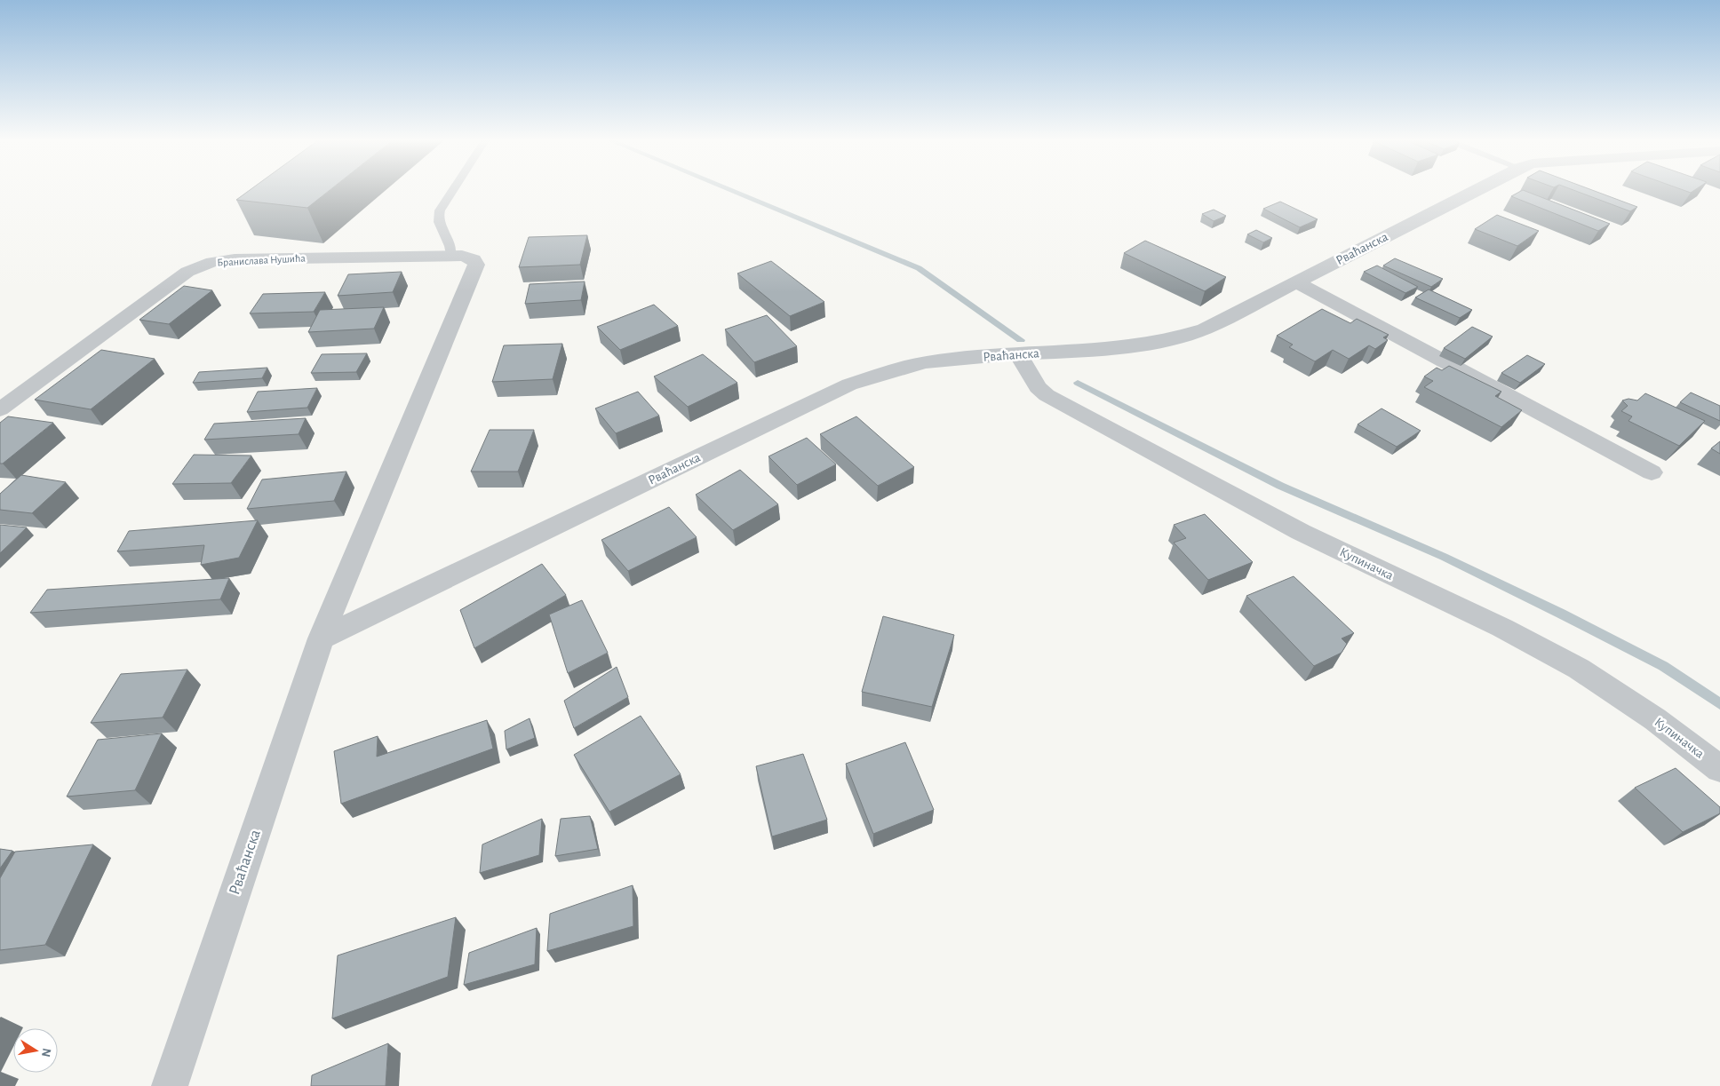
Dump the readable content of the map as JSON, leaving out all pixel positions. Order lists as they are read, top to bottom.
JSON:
{
  "streets": {
    "street": ["Рваћанска", "Бранислава Нушића", "Купиначка"]
  },
  "crossings": [
    ["Рваћанска", "Бранислава Нушића"],
    ["Рваћанска", "Купиначка"]
  ],
  "north": "right"
}
